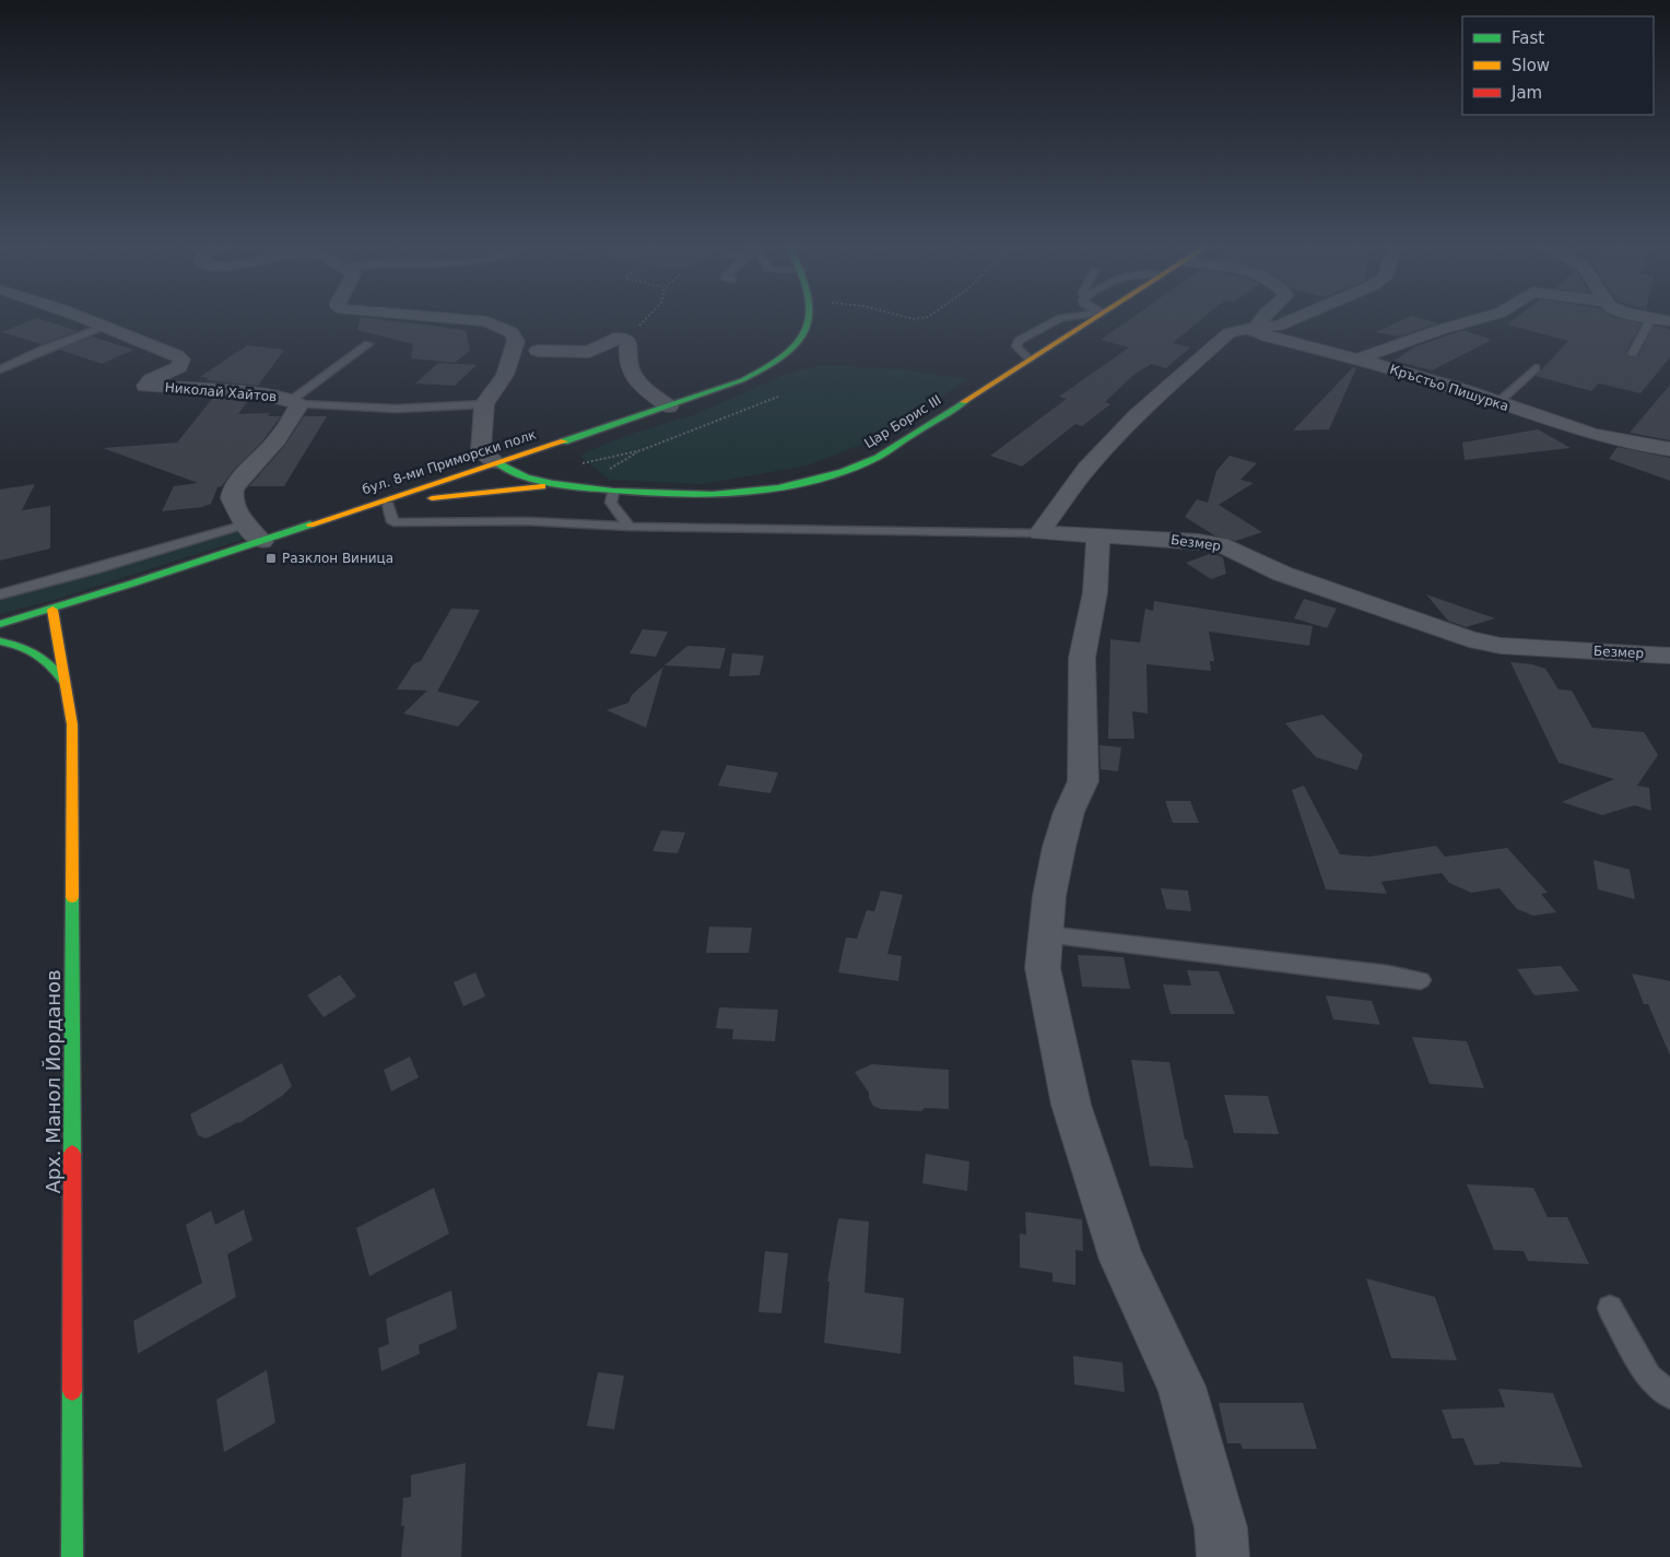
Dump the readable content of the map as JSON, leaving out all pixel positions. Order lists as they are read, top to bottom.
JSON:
{
  "streets": {
    "street": [
      "Кръстьо Пишурка",
      "Николай Хайтов",
      "Цар Борис III",
      "бул. 8-ми Приморски полк",
      "Безмер",
      "Арх. Манол Йорданов"
    ]
  },
  "crossings": [
    ["Николай Хайтов", "бул. 8-ми Приморски полк"],
    ["Цар Борис III", "бул. 8-ми Приморски полк"],
    ["бул. 8-ми Приморски полк", "Арх. Манол Йорданов"]
  ],
  "places": {
    "transit": ["Разклон Виница"]
  },
  "legend": ["Fast", "Slow", "Jam"]
}
